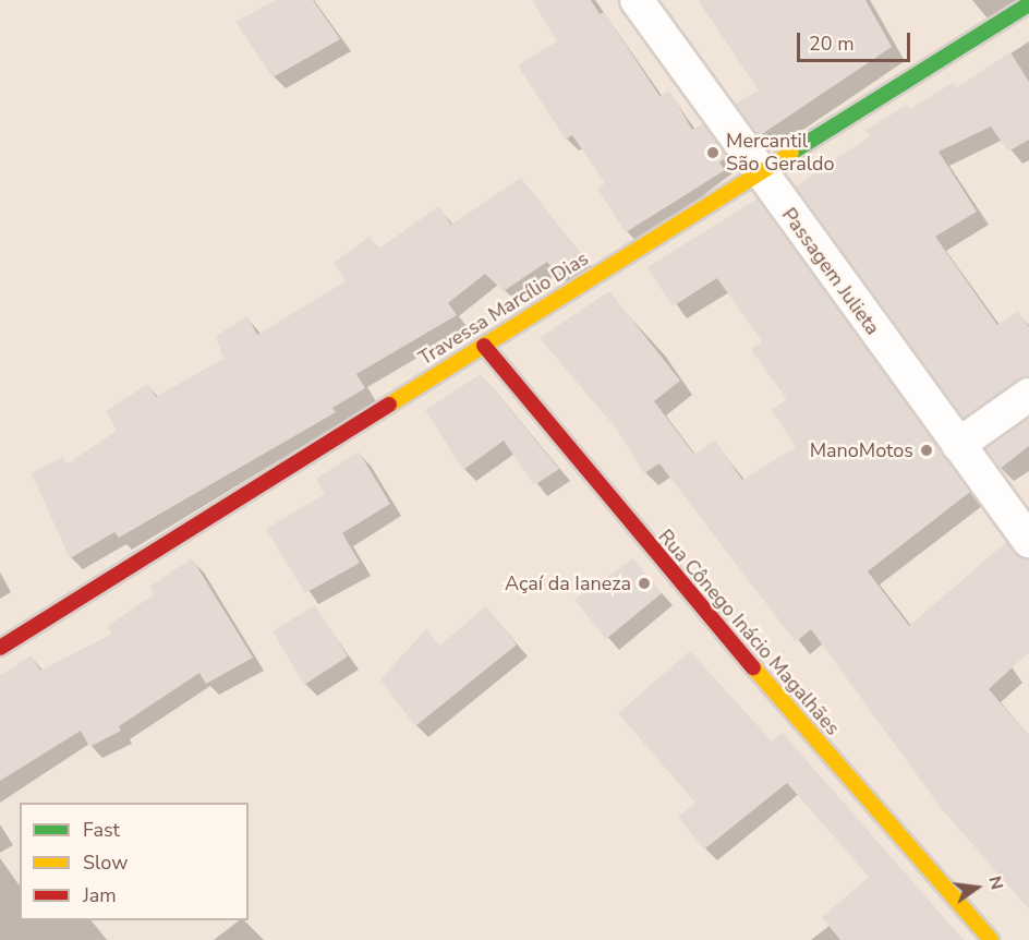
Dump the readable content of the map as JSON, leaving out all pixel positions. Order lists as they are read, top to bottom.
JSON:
{
  "streets": {
    "street": ["Passagem Julieta", "Travessa Marcílio Dias", "Rua Cônego Inácio Magalhães"]
  },
  "crossings": [
    ["Passagem Julieta", "Travessa Marcílio Dias"],
    ["Travessa Marcílio Dias", "Rua Cônego Inácio Magalhães"]
  ],
  "places": ["Mercantil São Geraldo", "ManoMotos", "Açaí da Ianeza"],
  "legend": ["Fast", "Slow", "Jam"],
  "scale_bar": "20 m",
  "north": "right"
}
